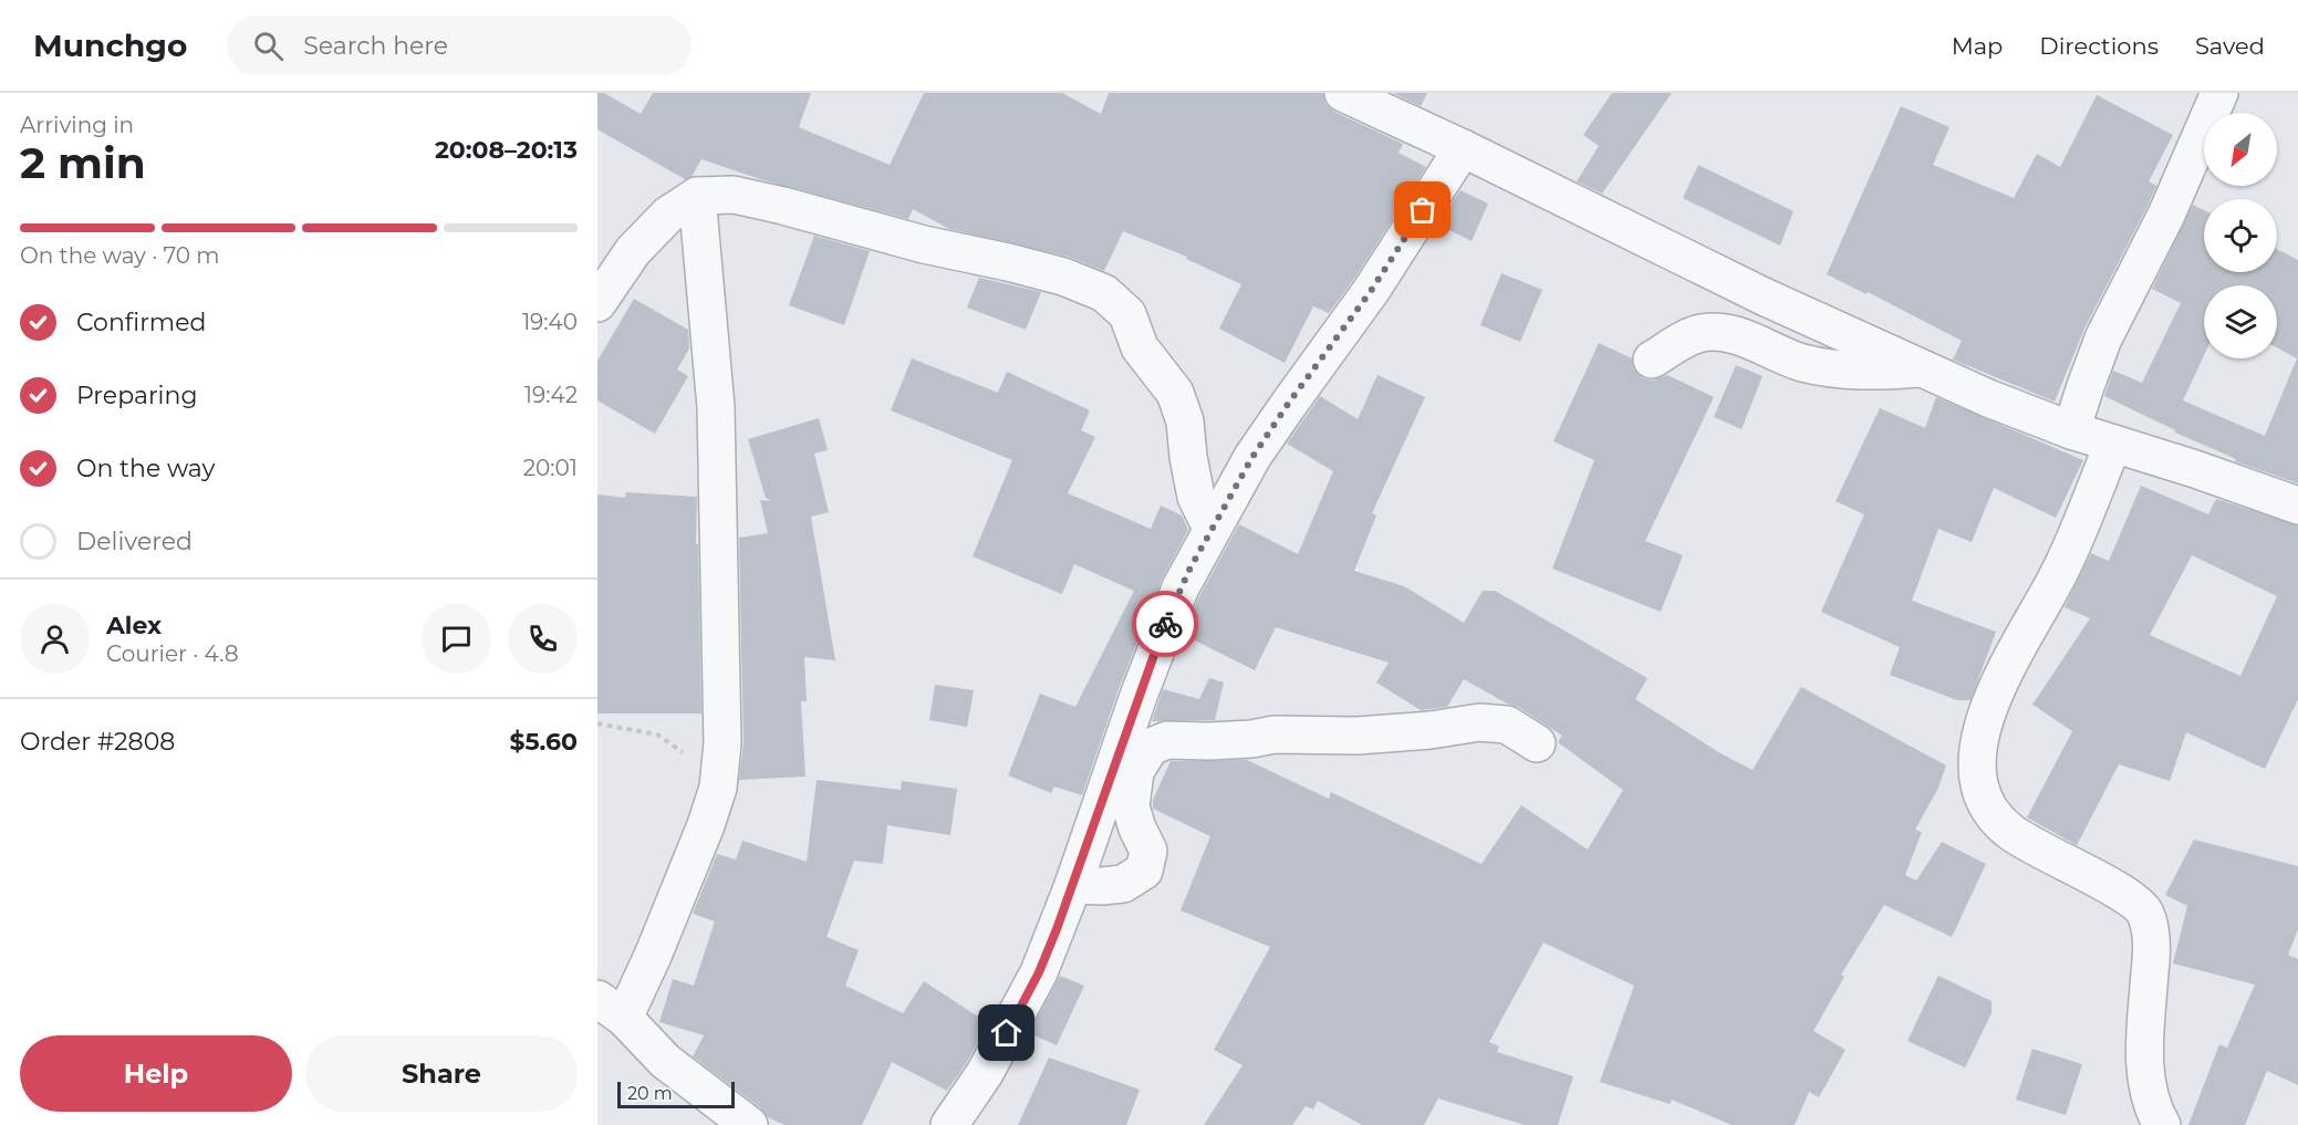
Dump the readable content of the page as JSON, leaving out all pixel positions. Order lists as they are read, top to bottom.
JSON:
{
  "scale_bar": "20 m",
  "north": "bottom left",
  "page": {
    "header": "Munchgo",
    "search": "Search here",
    "nav": ["Map", "Directions", "Saved"],
    "heading": ["2 min", "Arriving in", "20:08–20:13"],
    "panel": [
      "Alex",
      "Courier · 4.8",
      "Order #2808",
      "$5.60"
    ],
    "bar": "On the way · 70 m",
    "list": [
      ["Confirmed", "19:40"],
      ["Preparing", "19:42"],
      ["On the way", "20:01"],
      "Delivered"
    ],
    "buttons": ["Help", "Share"],
    "scale": "20 m"
  }
}
